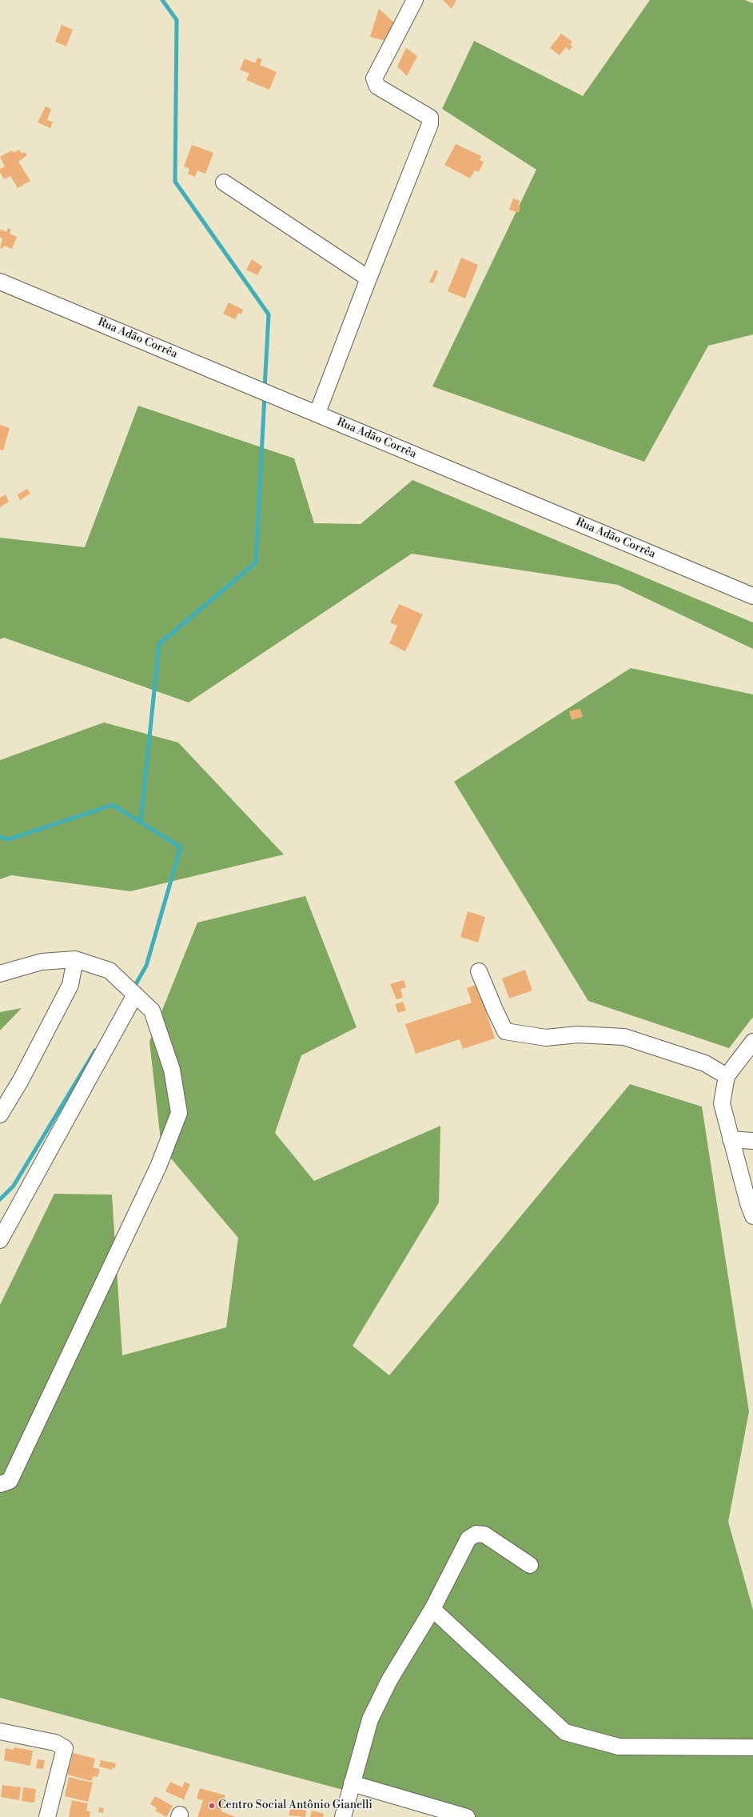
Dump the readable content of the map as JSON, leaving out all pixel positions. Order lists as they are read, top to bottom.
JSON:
{
  "streets": {
    "street": ["Rua Adão Corrêa"]
  },
  "places": ["Centro Social Antônio Gianelli"]
}
